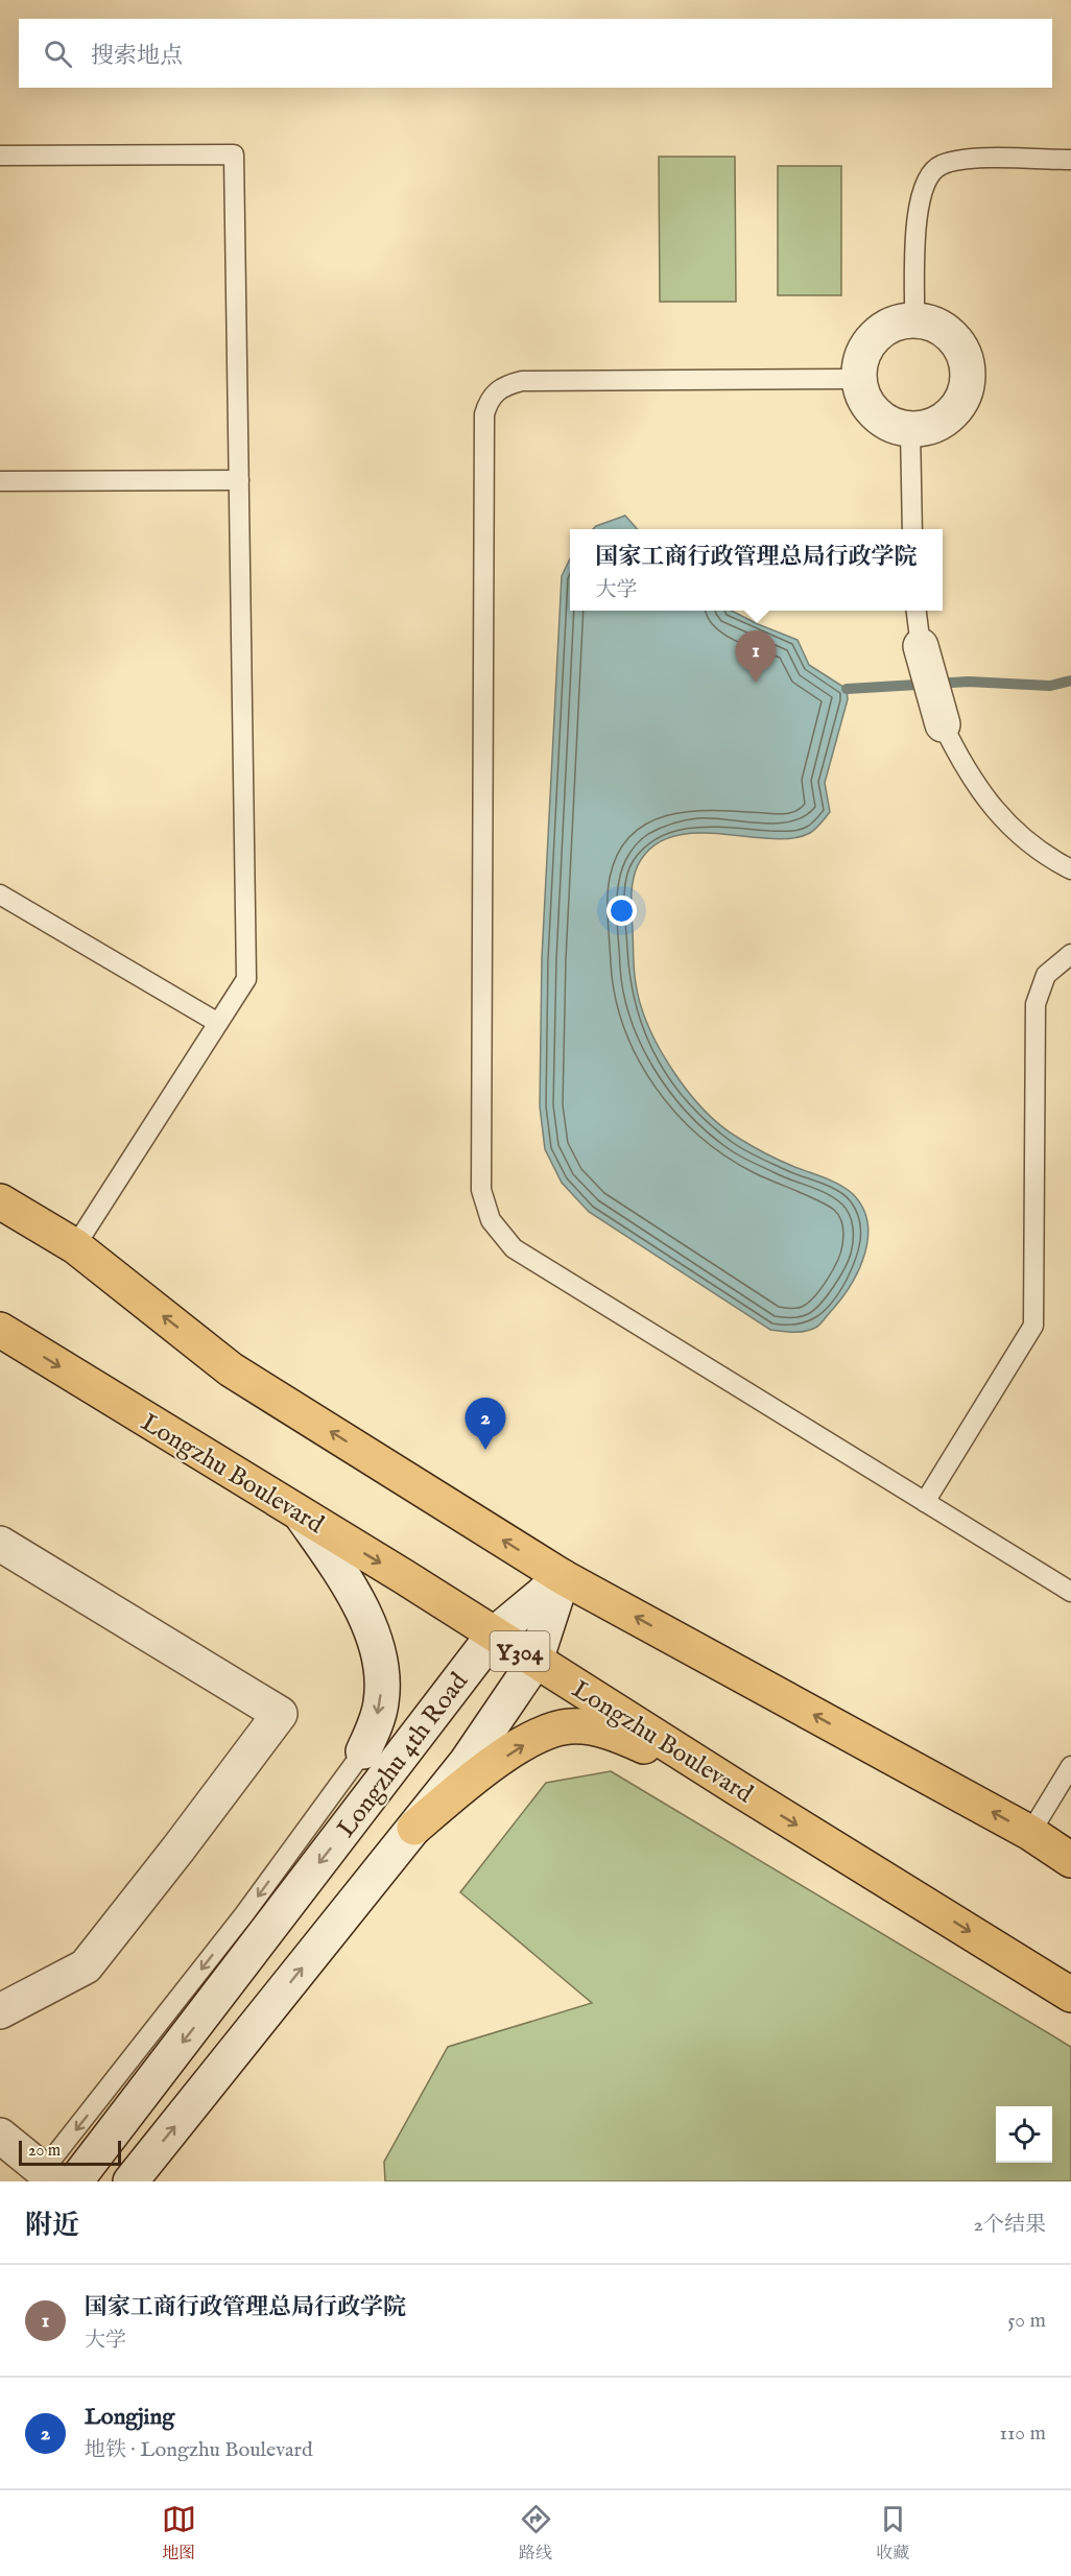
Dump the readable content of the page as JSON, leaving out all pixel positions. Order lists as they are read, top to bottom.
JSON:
{
  "streets": {
    "main road": ["Longzhu Boulevard", "Y304", "Longzhu 4th Road"]
  },
  "crossings": [
    ["Longzhu Boulevard", "Longzhu 4th Road"]
  ],
  "scale_bar": "20 m",
  "page": {
    "search": "搜索地点",
    "popup": ["国家工商行政管理总局行政学院", "大学"],
    "pins": ["1", "2"],
    "scale": "20 m",
    "heading": ["附近", "2个结果"],
    "list": [
      {
        "mark": "1",
        "name": "国家工商行政管理总局行政学院",
        "note": "大学",
        "value": "50 m"
      },
      {
        "mark": "2",
        "name": "Longjing",
        "note": "地铁 · Longzhu Boulevard",
        "value": "110 m"
      }
    ],
    "nav": ["地图", "路线", "收藏"]
  }
}
